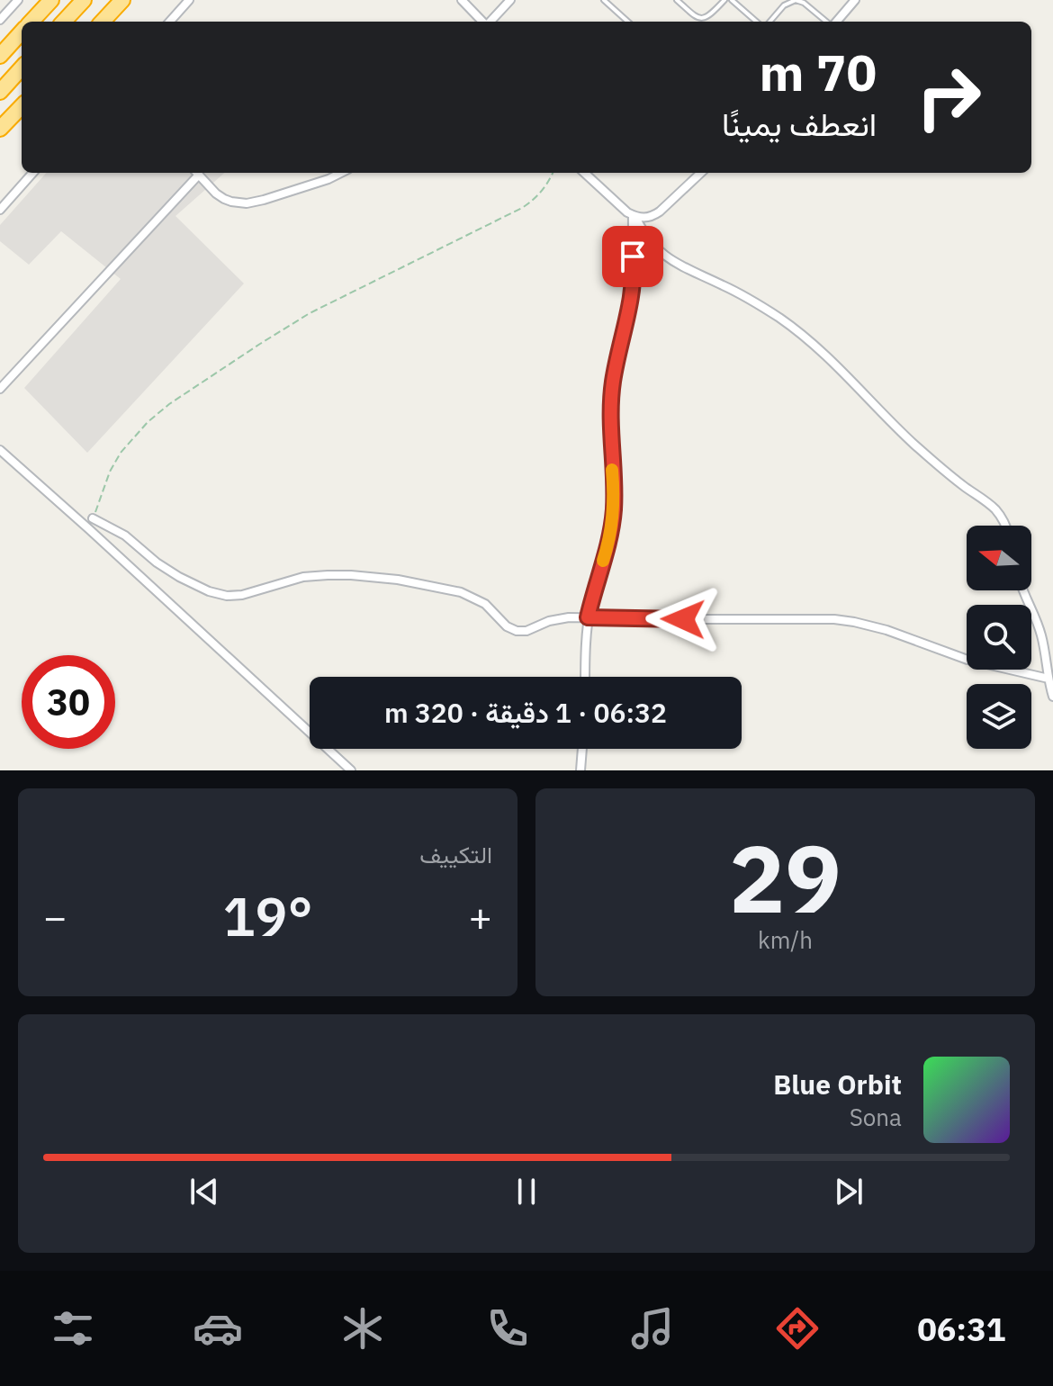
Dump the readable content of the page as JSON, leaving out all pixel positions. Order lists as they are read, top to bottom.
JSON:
{
  "north": "left",
  "page": {
    "turn": ["70 m", "انعطف يمينًا"],
    "limit": "30",
    "trip": "06:32 · 1 دقيقة · 320 m",
    "tile": [
      ["29", "km/h"],
      "التكييف"
    ],
    "heat": ["−", "19°", "+"],
    "song": ["Blue Orbit", "Sona"],
    "tabs": "06:31"
  }
}
